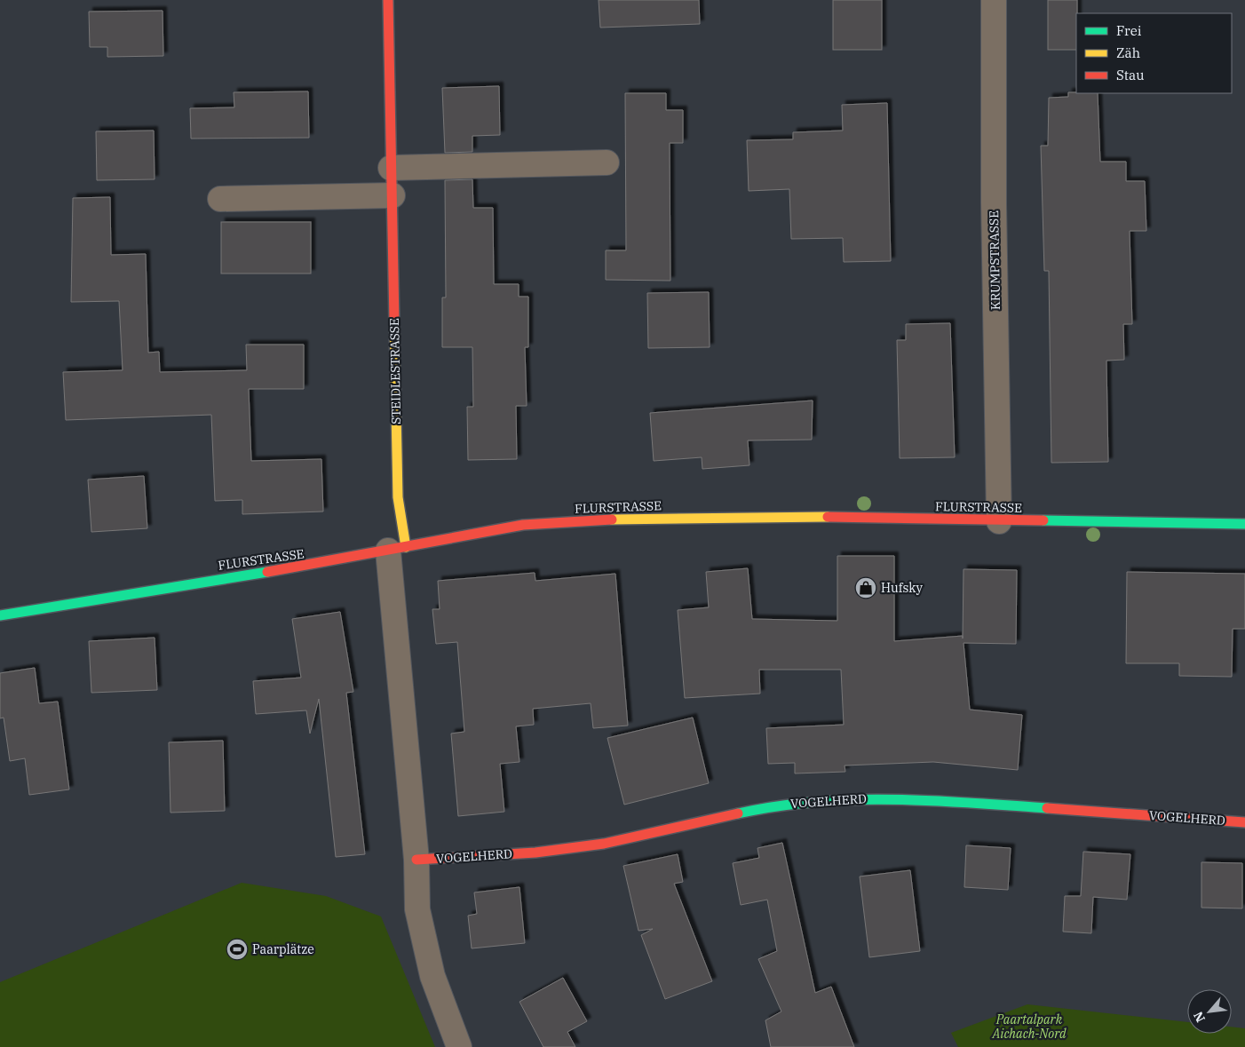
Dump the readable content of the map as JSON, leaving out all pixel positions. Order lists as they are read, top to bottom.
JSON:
{
  "streets": {
    "street": [
      "KRUMPSTRASSE",
      "STEIDLESTRASSE",
      "FLURSTRASSE",
      "VOGELHERD"
    ]
  },
  "crossings": [
    ["KRUMPSTRASSE", "FLURSTRASSE"],
    ["STEIDLESTRASSE", "FLURSTRASSE"]
  ],
  "parks": ["Paartalpark Aichach-Nord"],
  "places": {
    "shop": ["Hufsky"],
    "sports": ["Paarplätze"]
  },
  "legend": ["Frei", "Zäh", "Stau"],
  "north": "bottom left"
}
